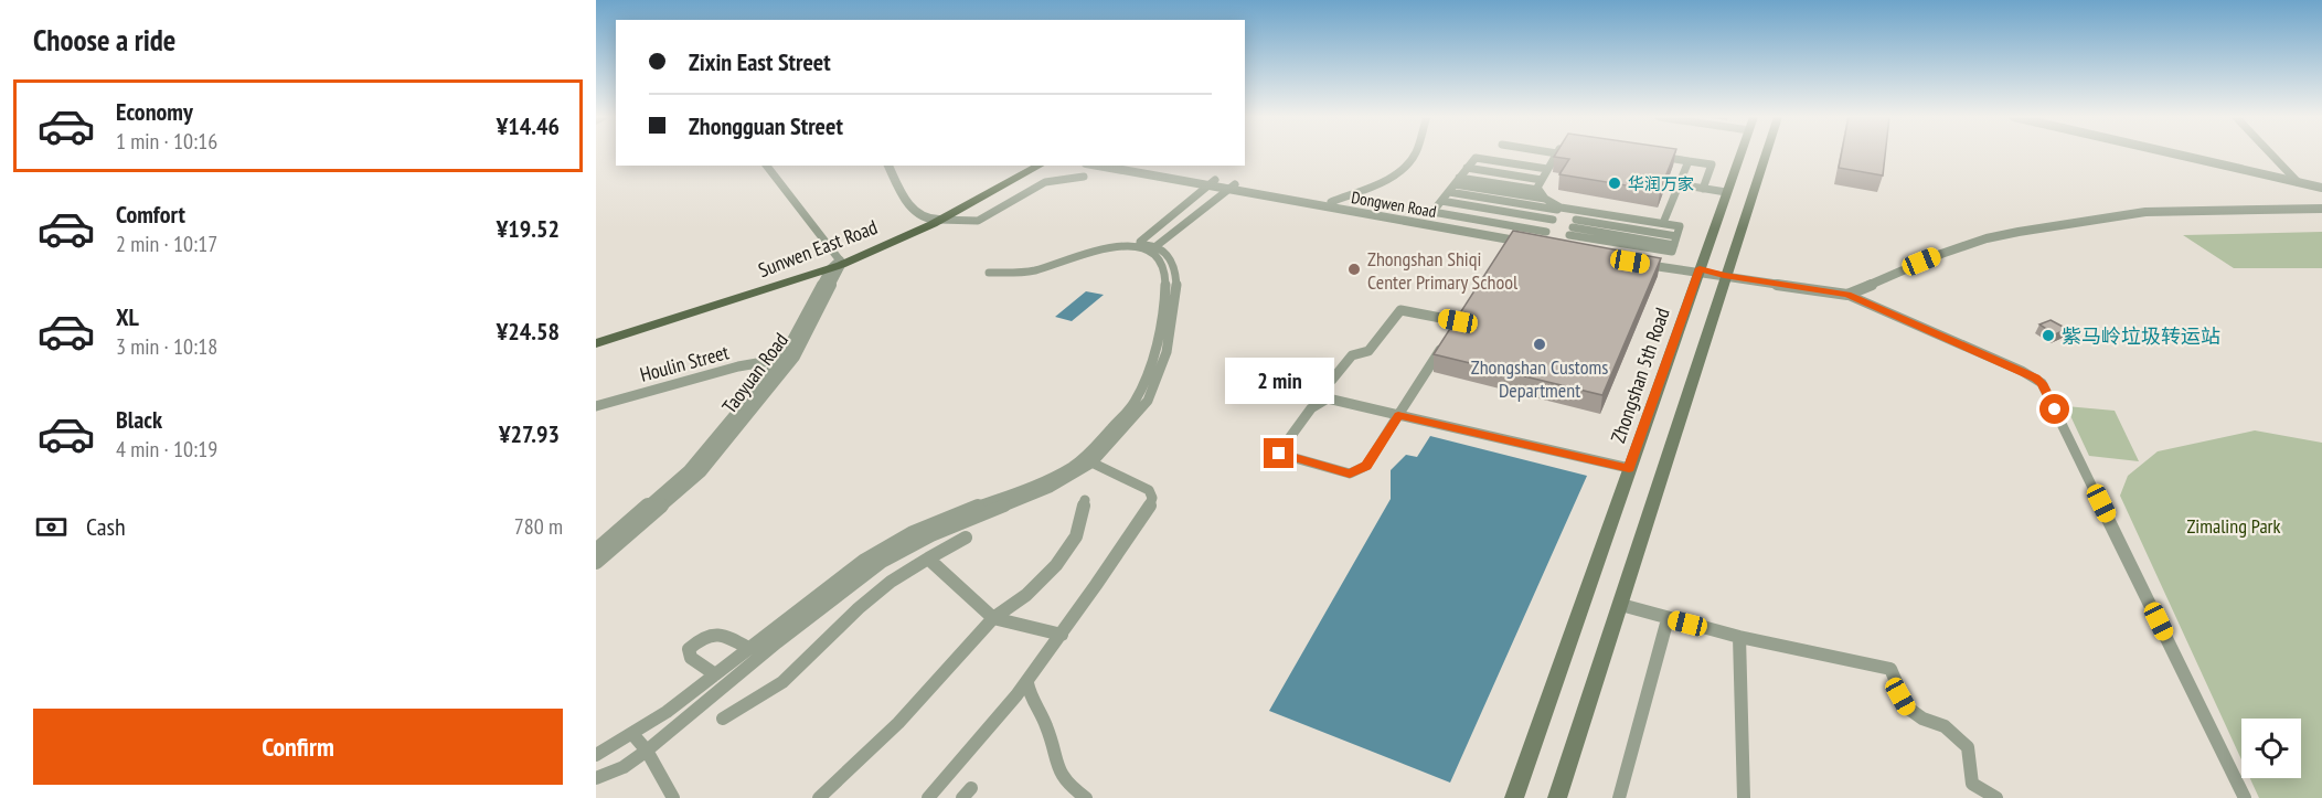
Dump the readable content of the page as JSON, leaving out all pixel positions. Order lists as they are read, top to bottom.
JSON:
{
  "streets": {
    "main road": ["Sunwen East Road", "Zhongshan 5th Road"],
    "street": ["Dongwen Road", "Houlin Street", "Taoyuan Road"]
  },
  "crossings": [
    ["Sunwen East Road", "Taoyuan Road"],
    ["Houlin Street", "Taoyuan Road"]
  ],
  "parks": ["Zimaling Park"],
  "places": [
    "华润万家",
    "Zhongshan Shiqi Center Primary School",
    "紫马岭垃圾转运站",
    "Zhongshan Customs Department"
  ],
  "page": {
    "heading": "Choose a ride",
    "banner": ["Zixin East Street", "Zhongguan Street"],
    "list": [
      {
        "name": "Economy",
        "note": "1 min · 10:16",
        "value": "¥14.46"
      },
      {
        "name": "Comfort",
        "note": "2 min · 10:17",
        "value": "¥19.52"
      },
      {
        "name": "XL",
        "note": "3 min · 10:18",
        "value": "¥24.58"
      },
      {
        "name": "Black",
        "note": "4 min · 10:19",
        "value": "¥27.93"
      }
    ],
    "bubble": "2 min",
    "pay": ["Cash", "780 m"],
    "buttons": "Confirm"
  }
}
